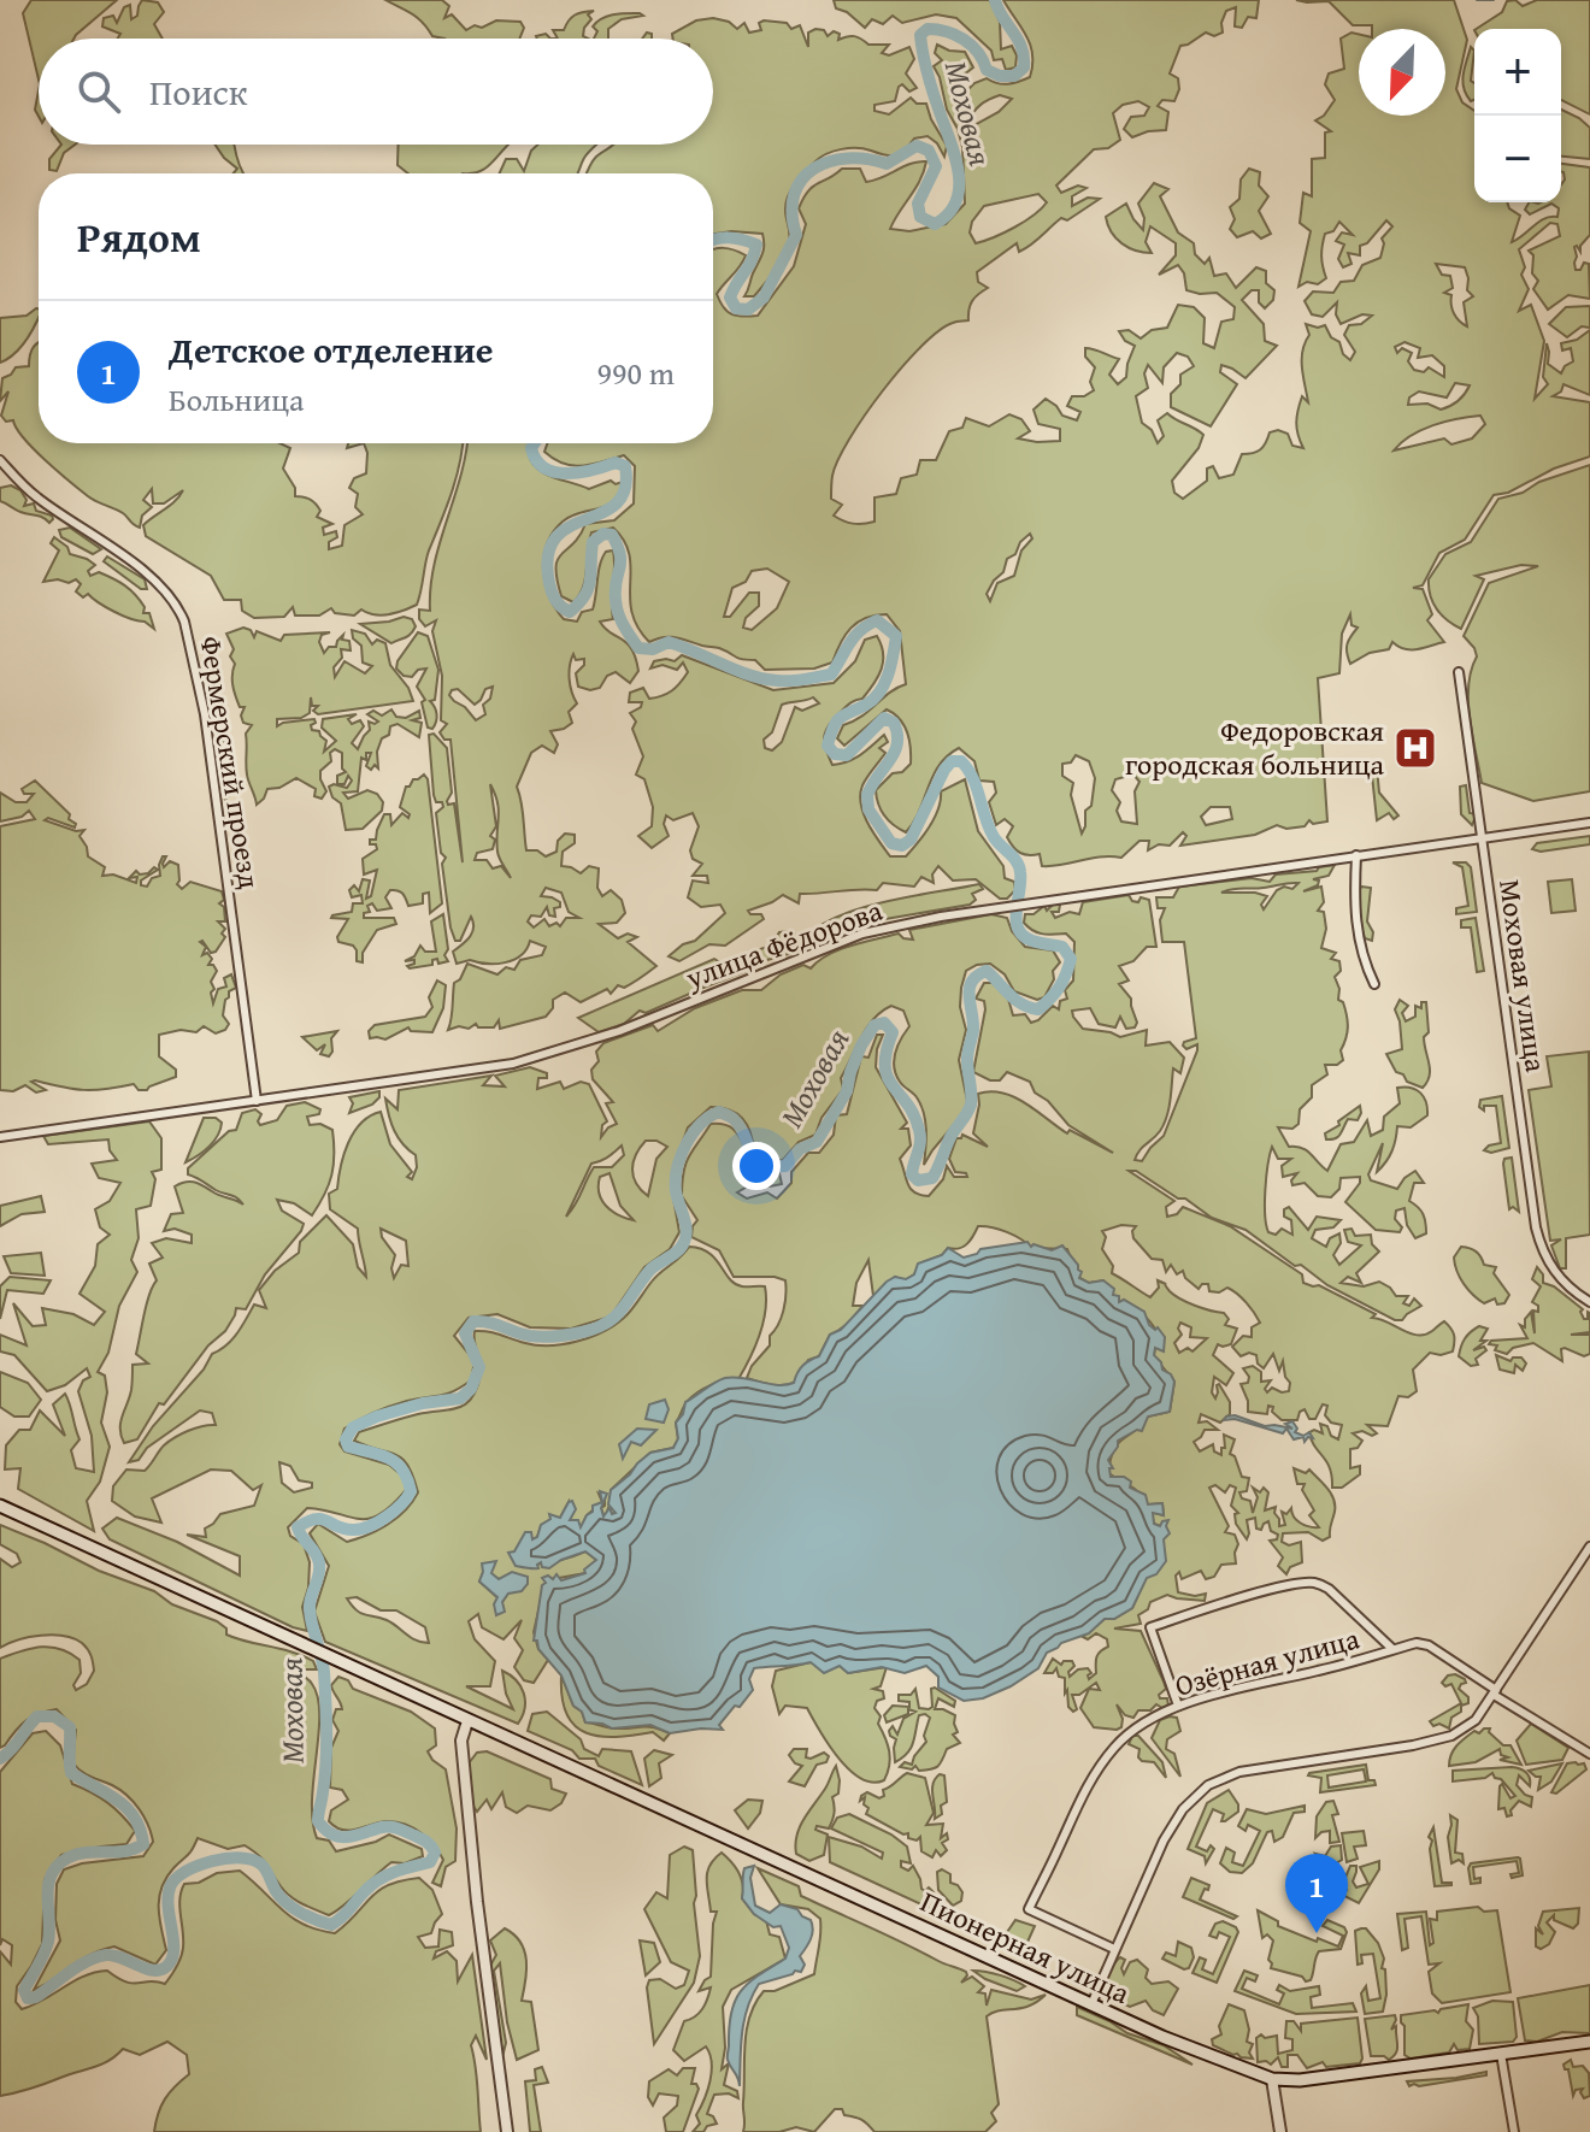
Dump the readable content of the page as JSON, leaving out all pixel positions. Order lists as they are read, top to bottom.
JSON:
{
  "streets": {
    "main road": ["Пионерная улица"],
    "street": [
      "Фермерский проезд",
      "улица Фёдорова",
      "Моховая улица",
      "Озёрная улица"
    ]
  },
  "crossings": [
    ["Фермерский проезд", "улица Фёдорова"],
    ["улица Фёдорова", "Моховая улица"]
  ],
  "water": ["Моховая"],
  "places": {
    "hospital": ["Федоровская городская больница"]
  },
  "north": "bottom left",
  "page": {
    "map_buttons": ["+", "−"],
    "search": "Поиск",
    "heading": "Рядом",
    "list": [
      {
        "mark": "1",
        "name": "Детское отделение",
        "note": "Больница",
        "value": "990 m"
      }
    ],
    "pins": "1"
  }
}
